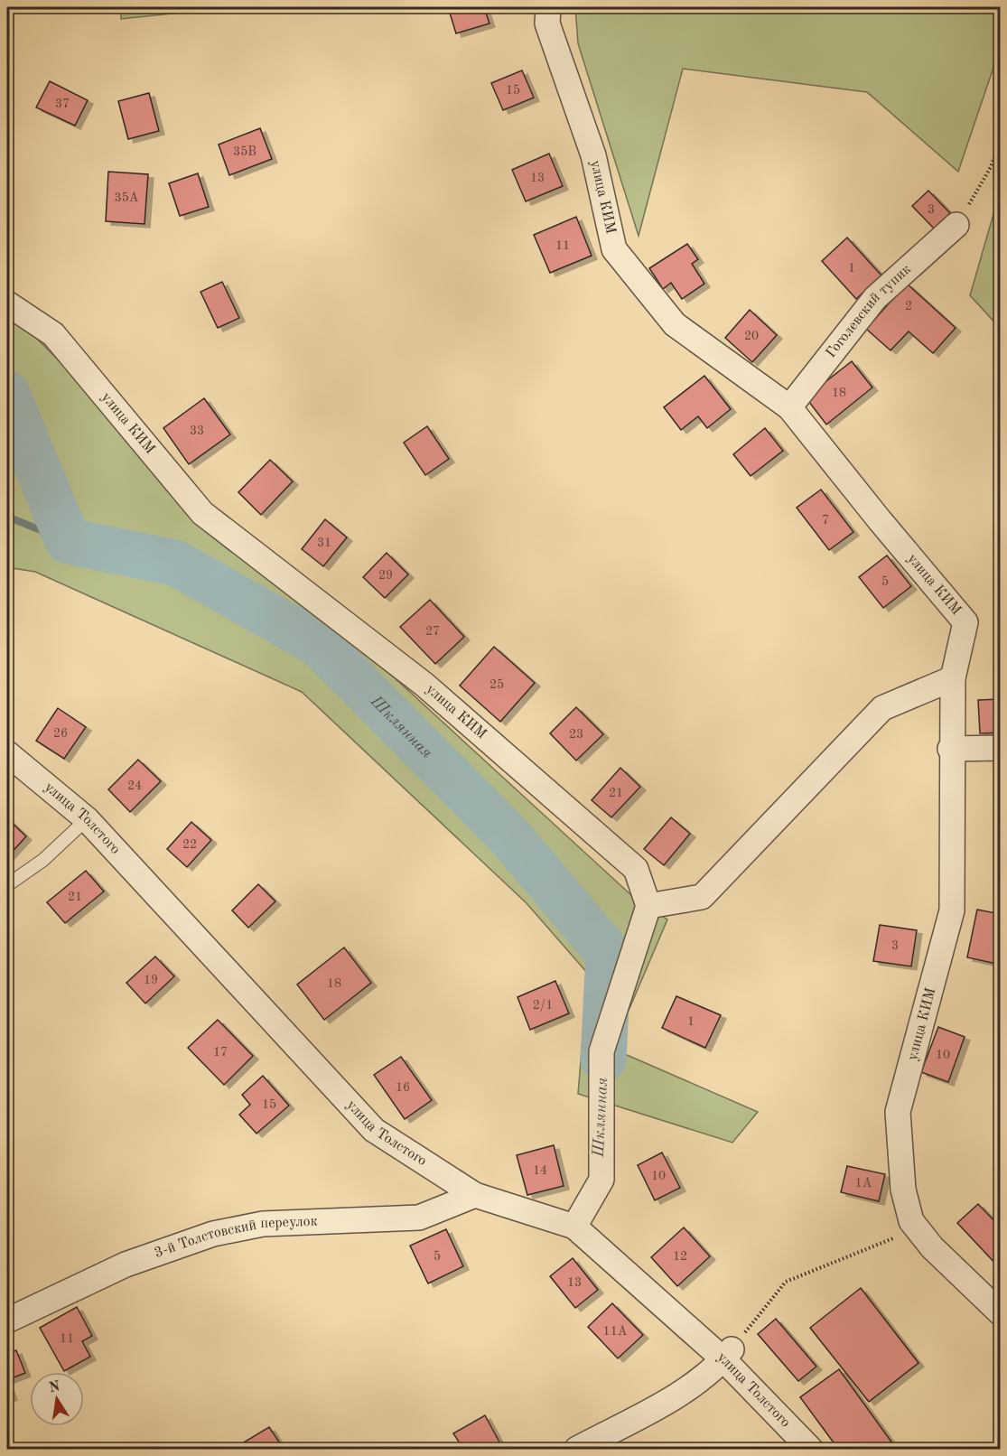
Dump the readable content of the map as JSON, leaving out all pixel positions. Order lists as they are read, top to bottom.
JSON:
{
  "streets": {
    "street": [
      "улица КИМ",
      "Гоголевский тупик",
      "улица Толстого",
      "3-й Толстовский переулок"
    ]
  },
  "crossings": [
    ["улица КИМ", "Гоголевский тупик"],
    ["улица Толстого", "3-й Толстовский переулок"]
  ],
  "water": ["Шклянная"],
  "house_numbers": [
    "15",
    "37",
    "35В",
    "13",
    "35А",
    "3",
    "11",
    "1",
    "2",
    "20",
    "18",
    "33",
    "7",
    "31",
    "29",
    "5",
    "27",
    "25",
    "26",
    "23",
    "24",
    "21",
    "22",
    "21",
    "3",
    "19",
    "18",
    "2/1",
    "1",
    "17",
    "10",
    "16",
    "15",
    "14",
    "10",
    "1А",
    "5",
    "12",
    "13",
    "11А",
    "11"
  ],
  "north": "top"
}
